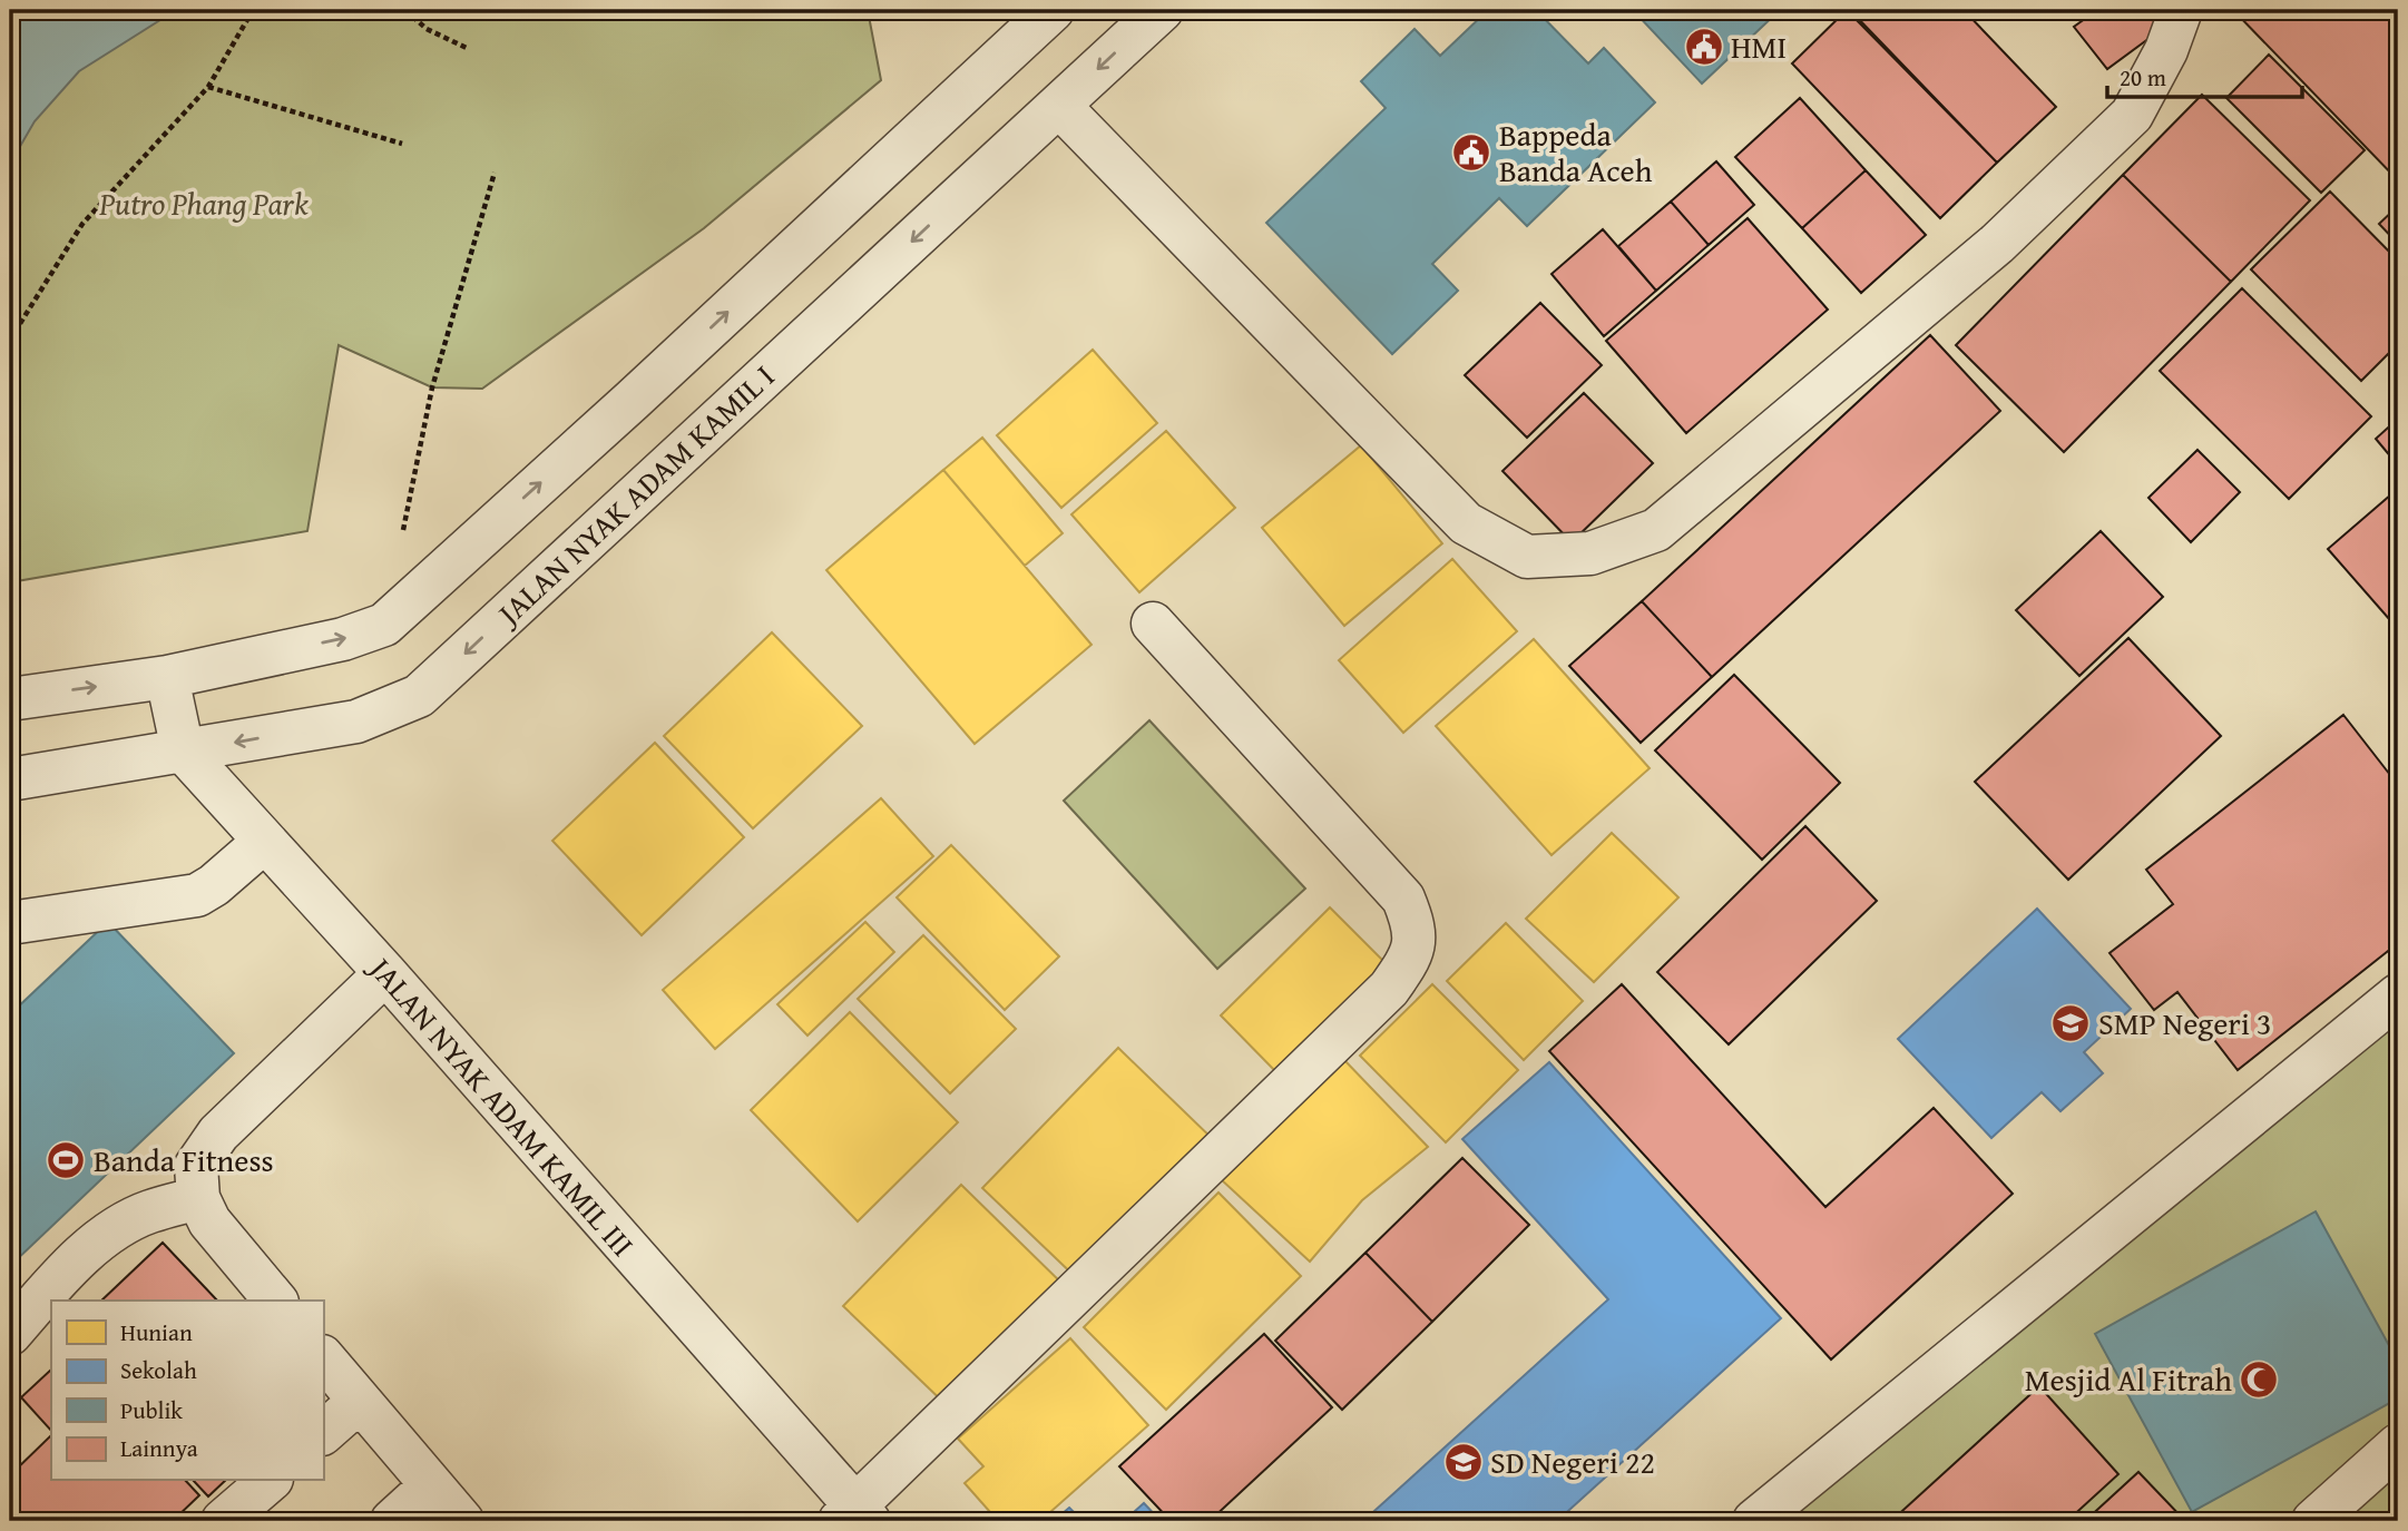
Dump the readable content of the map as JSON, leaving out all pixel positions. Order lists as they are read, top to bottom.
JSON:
{
  "streets": {
    "street": ["JALAN NYAK ADAM KAMIL I", "JALAN NYAK ADAM KAMIL III"]
  },
  "crossings": [
    ["JALAN NYAK ADAM KAMIL I", "JALAN NYAK ADAM KAMIL III"]
  ],
  "parks": ["Putro Phang Park"],
  "places": {
    "public building": ["HMI", "Bappeda Banda Aceh"],
    "school or university": ["SMP Negeri 3", "SD Negeri 22"],
    "sports": ["Banda Fitness"],
    "mosque": ["Mesjid Al Fitrah"]
  },
  "legend": [
    "Hunian",
    "Sekolah",
    "Publik",
    "Lainnya"
  ],
  "scale_bar": "20 m"
}
